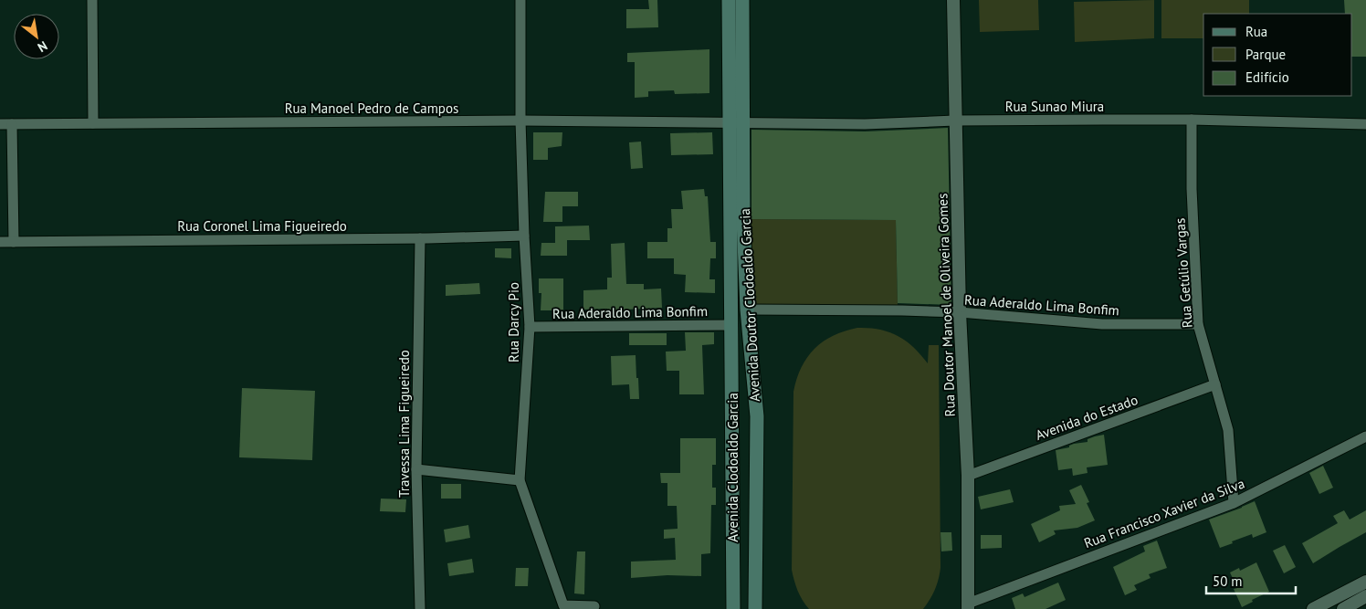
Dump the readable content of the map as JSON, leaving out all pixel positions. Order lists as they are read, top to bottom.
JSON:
{
  "streets": {
    "main road": ["Avenida Doutor Clodoaldo Garcia", "Avenida Clodoaldo Garcia"],
    "street": [
      "Rua Sunao Miura",
      "Rua Manoel Pedro de Campos",
      "Rua Coronel Lima Figueiredo",
      "Rua Getúlio Vargas",
      "Rua Doutor Manoel de Oliveira Gomes",
      "Rua Aderaldo Lima Bonfim",
      "Rua Darcy Pio",
      "Avenida do Estado",
      "Travessa Lima Figueiredo",
      "Rua Francisco Xavier da Silva"
    ]
  },
  "crossings": [
    ["Rua Sunao Miura", "Rua Manoel Pedro de Campos"],
    ["Rua Sunao Miura", "Rua Getúlio Vargas"],
    ["Rua Sunao Miura", "Avenida Doutor Clodoaldo Garcia"],
    ["Rua Sunao Miura", "Rua Doutor Manoel de Oliveira Gomes"],
    ["Rua Manoel Pedro de Campos", "Avenida Doutor Clodoaldo Garcia"],
    ["Rua Manoel Pedro de Campos", "Rua Darcy Pio"],
    ["Rua Coronel Lima Figueiredo", "Rua Darcy Pio"],
    ["Rua Coronel Lima Figueiredo", "Travessa Lima Figueiredo"],
    ["Rua Getúlio Vargas", "Rua Aderaldo Lima Bonfim"],
    ["Rua Getúlio Vargas", "Avenida do Estado"],
    ["Rua Getúlio Vargas", "Rua Francisco Xavier da Silva"],
    ["Avenida Doutor Clodoaldo Garcia", "Rua Aderaldo Lima Bonfim"],
    ["Avenida Doutor Clodoaldo Garcia", "Avenida Clodoaldo Garcia"],
    ["Rua Doutor Manoel de Oliveira Gomes", "Rua Aderaldo Lima Bonfim"],
    ["Rua Doutor Manoel de Oliveira Gomes", "Avenida do Estado"],
    ["Rua Doutor Manoel de Oliveira Gomes", "Rua Francisco Xavier da Silva"],
    ["Rua Aderaldo Lima Bonfim", "Rua Darcy Pio"],
    ["Rua Aderaldo Lima Bonfim", "Avenida Clodoaldo Garcia"]
  ],
  "legend": ["Rua", "Parque", "Edifício"],
  "scale_bar": "50 m",
  "north": "bottom right"
}
